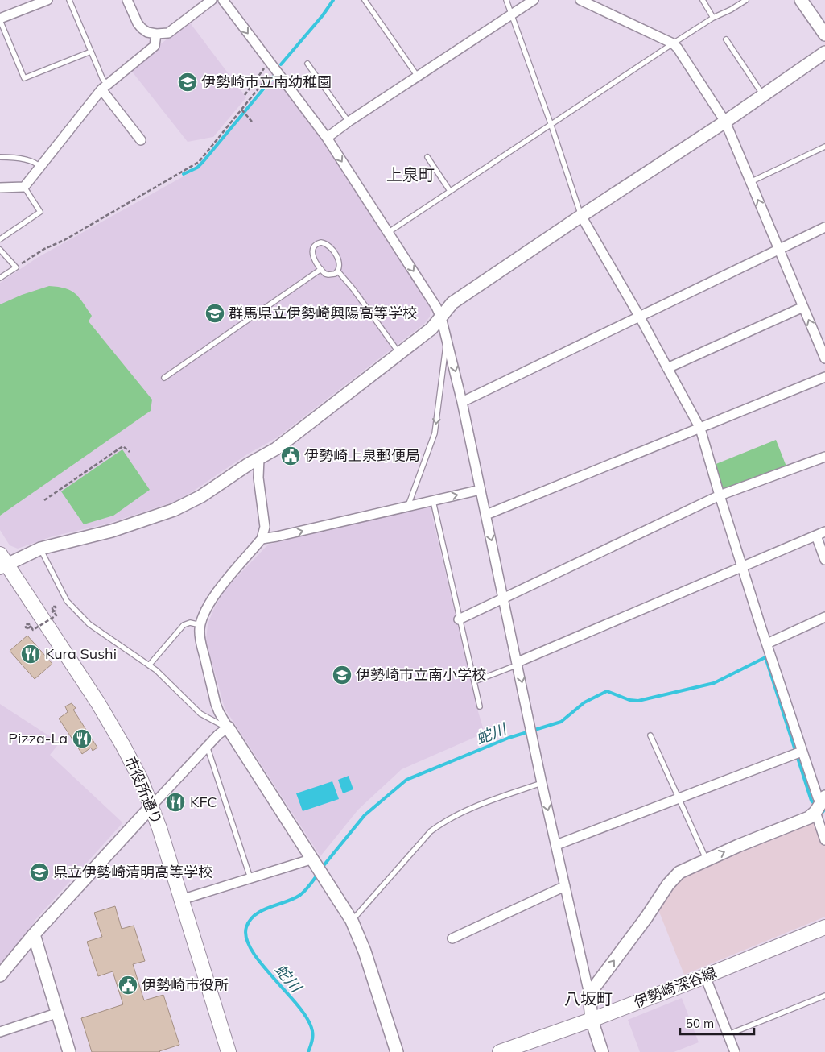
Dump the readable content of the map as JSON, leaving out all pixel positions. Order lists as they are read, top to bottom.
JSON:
{
  "streets": {
    "main road": ["市役所通り", "伊勢崎深谷線"]
  },
  "districts": ["上泉町", "八坂町"],
  "water": ["蛇川"],
  "places": {
    "school or university": [
      "伊勢崎市立南幼稚園",
      "群馬県立伊勢崎興陽高等学校",
      "伊勢崎市立南小学校",
      "県立伊勢崎清明高等学校"
    ],
    "public building": ["伊勢崎上泉郵便局", "伊勢崎市役所"],
    "restaurant": ["Kura Sushi", "Pizza-La", "KFC"]
  },
  "scale_bar": "50 m"
}
